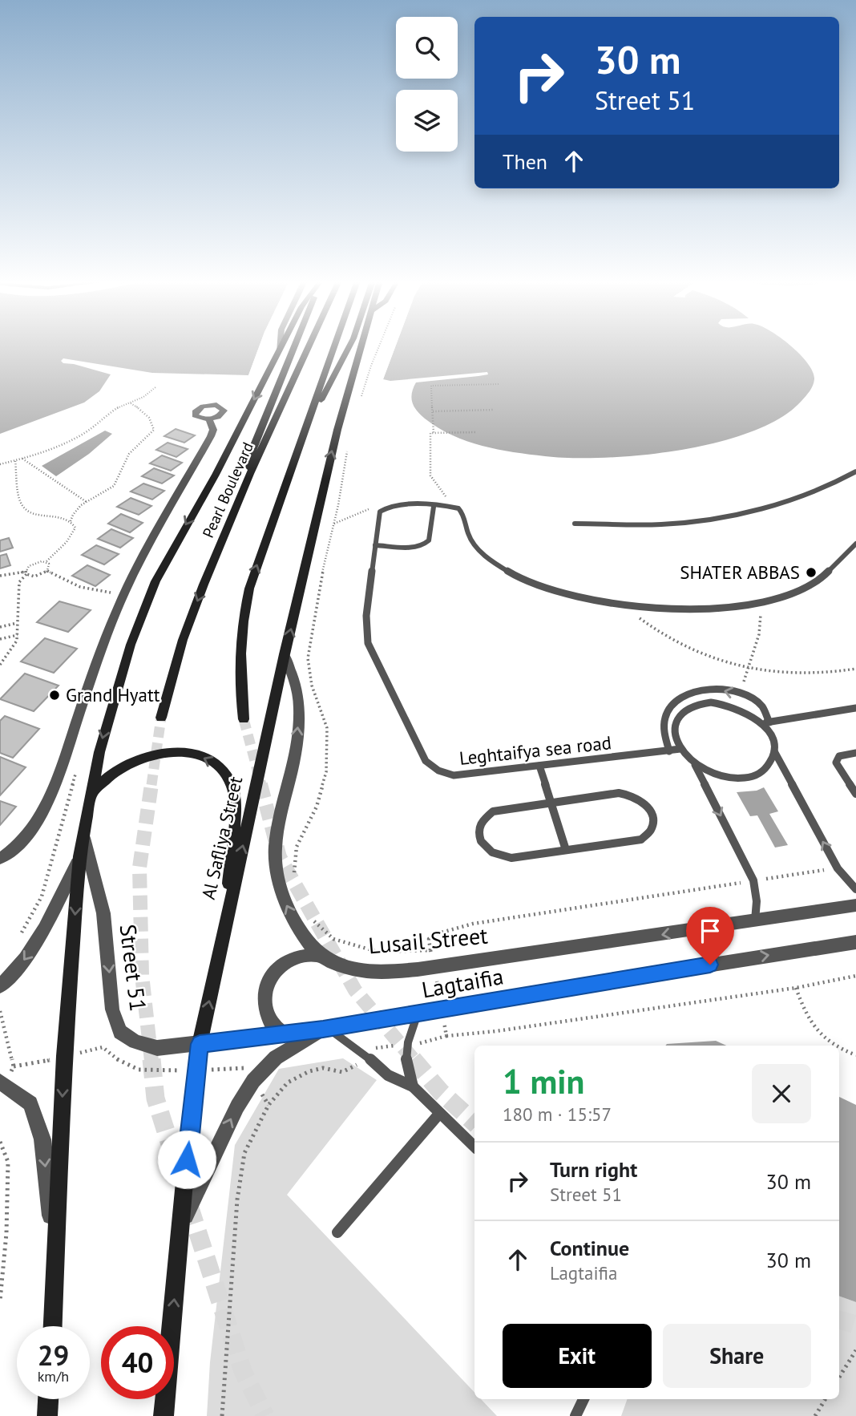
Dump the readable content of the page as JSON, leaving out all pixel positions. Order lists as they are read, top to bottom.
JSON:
{
  "streets": {
    "street": [
      "Pearl Boulevard",
      "Al Safliya Street",
      "Lusail Street",
      "Street 51",
      "Lagtaifia"
    ],
    "lane": ["Leghtaifya sea road"]
  },
  "crossings": [
    ["Al Safliya Street", "Street 51"],
    ["Al Safliya Street", "Lagtaifia"],
    ["Street 51", "Lagtaifia"]
  ],
  "one_way": ["Lusail Street", "Street 51", "Lagtaifia"],
  "places": ["SHATER ABBAS", "Grand Hyatt"],
  "page": {
    "turn": ["30 m", "Street 51"],
    "then": "Then",
    "heading": ["1 min", "180 m · 15:57"],
    "list": [
      {
        "name": "Turn right",
        "note": "Street 51",
        "value": "30 m"
      },
      {
        "name": "Continue",
        "note": "Lagtaifia",
        "value": "30 m"
      }
    ],
    "buttons": ["Exit", "Share"],
    "speed": "29 km/h",
    "limit": "40"
  }
}
